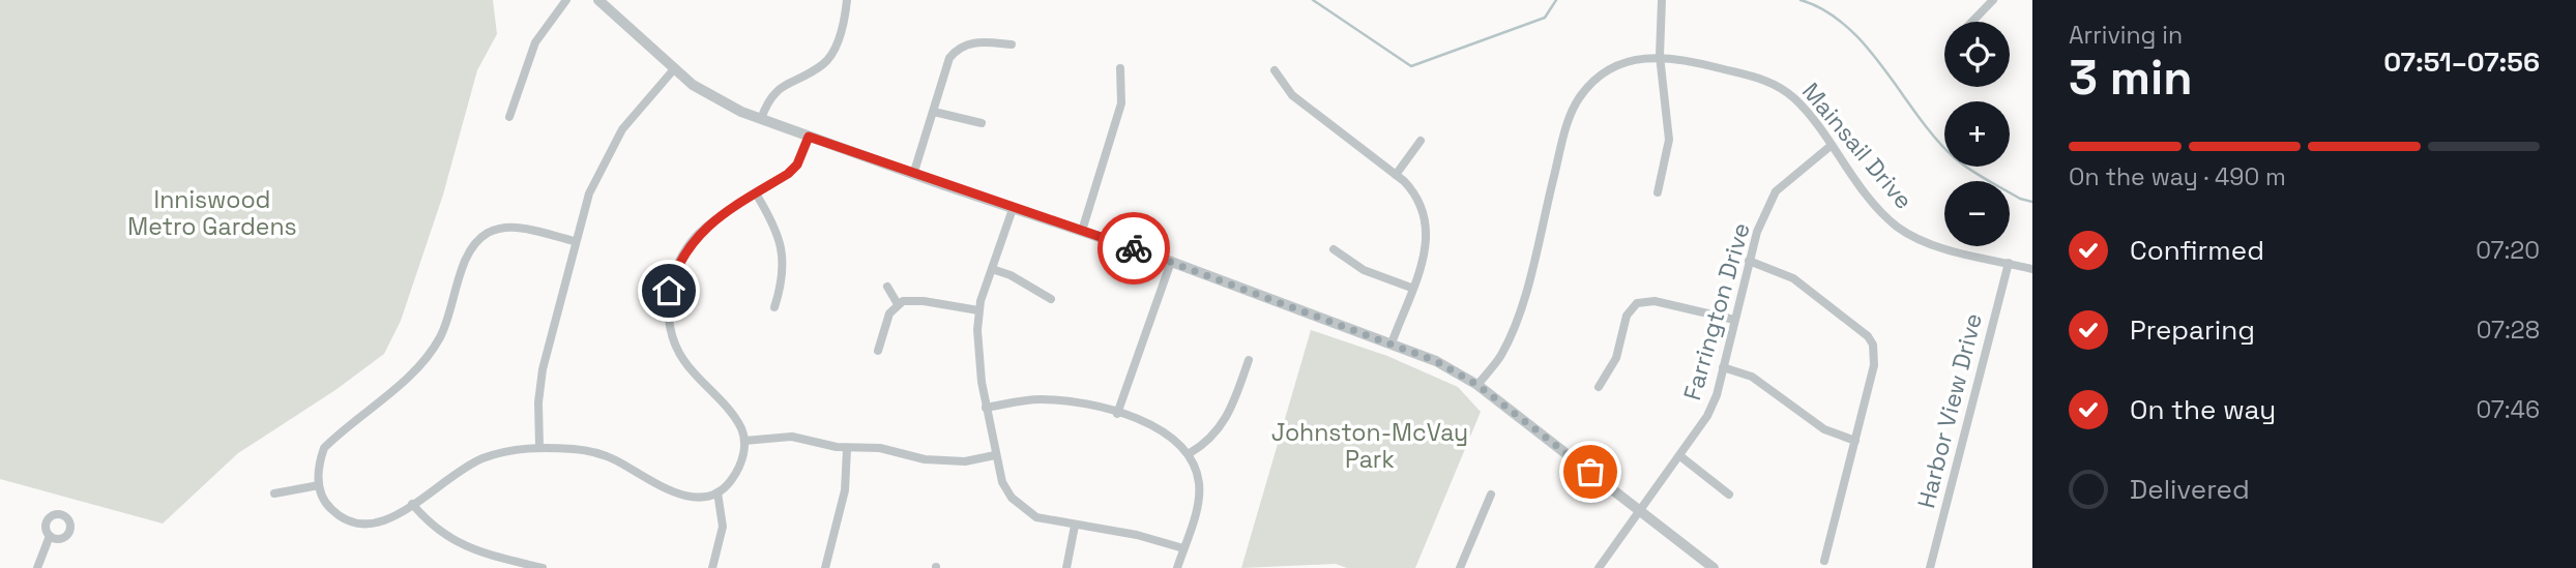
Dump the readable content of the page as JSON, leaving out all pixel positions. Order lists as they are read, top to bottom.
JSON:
{
  "streets": {
    "street": ["Mainsail Drive", "Farrington Drive", "Harbor View Drive"]
  },
  "crossings": [
    ["Mainsail Drive", "Farrington Drive"],
    ["Mainsail Drive", "Harbor View Drive"]
  ],
  "parks": ["Inniswood Metro Gardens", "Johnston-McVay Park"],
  "page": {
    "heading": ["3 min", "Arriving in", "07:51–07:56"],
    "map_buttons": ["+", "−"],
    "bar": "On the way · 490 m",
    "list": [
      ["Confirmed", "07:20"],
      ["Preparing", "07:28"],
      ["On the way", "07:46"],
      "Delivered"
    ]
  }
}
